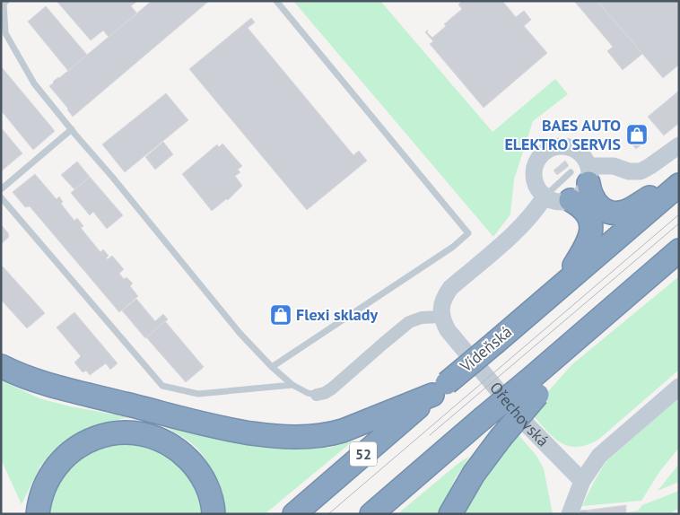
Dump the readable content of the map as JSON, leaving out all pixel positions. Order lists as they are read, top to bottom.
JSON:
{
  "streets": {
    "highway": ["Vídeňská", "52"],
    "street": ["Ořechovská"]
  },
  "places": {
    "shop": ["BAES AUTO ELEKTRO SERVIS", "Flexi sklady"]
  }
}
